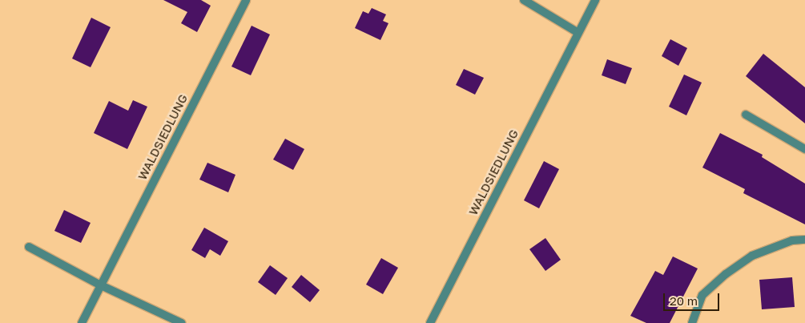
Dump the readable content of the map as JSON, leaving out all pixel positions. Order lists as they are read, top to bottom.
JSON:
{
  "streets": {
    "street": ["WALDSIEDLUNG"]
  },
  "scale_bar": "20 m"
}
